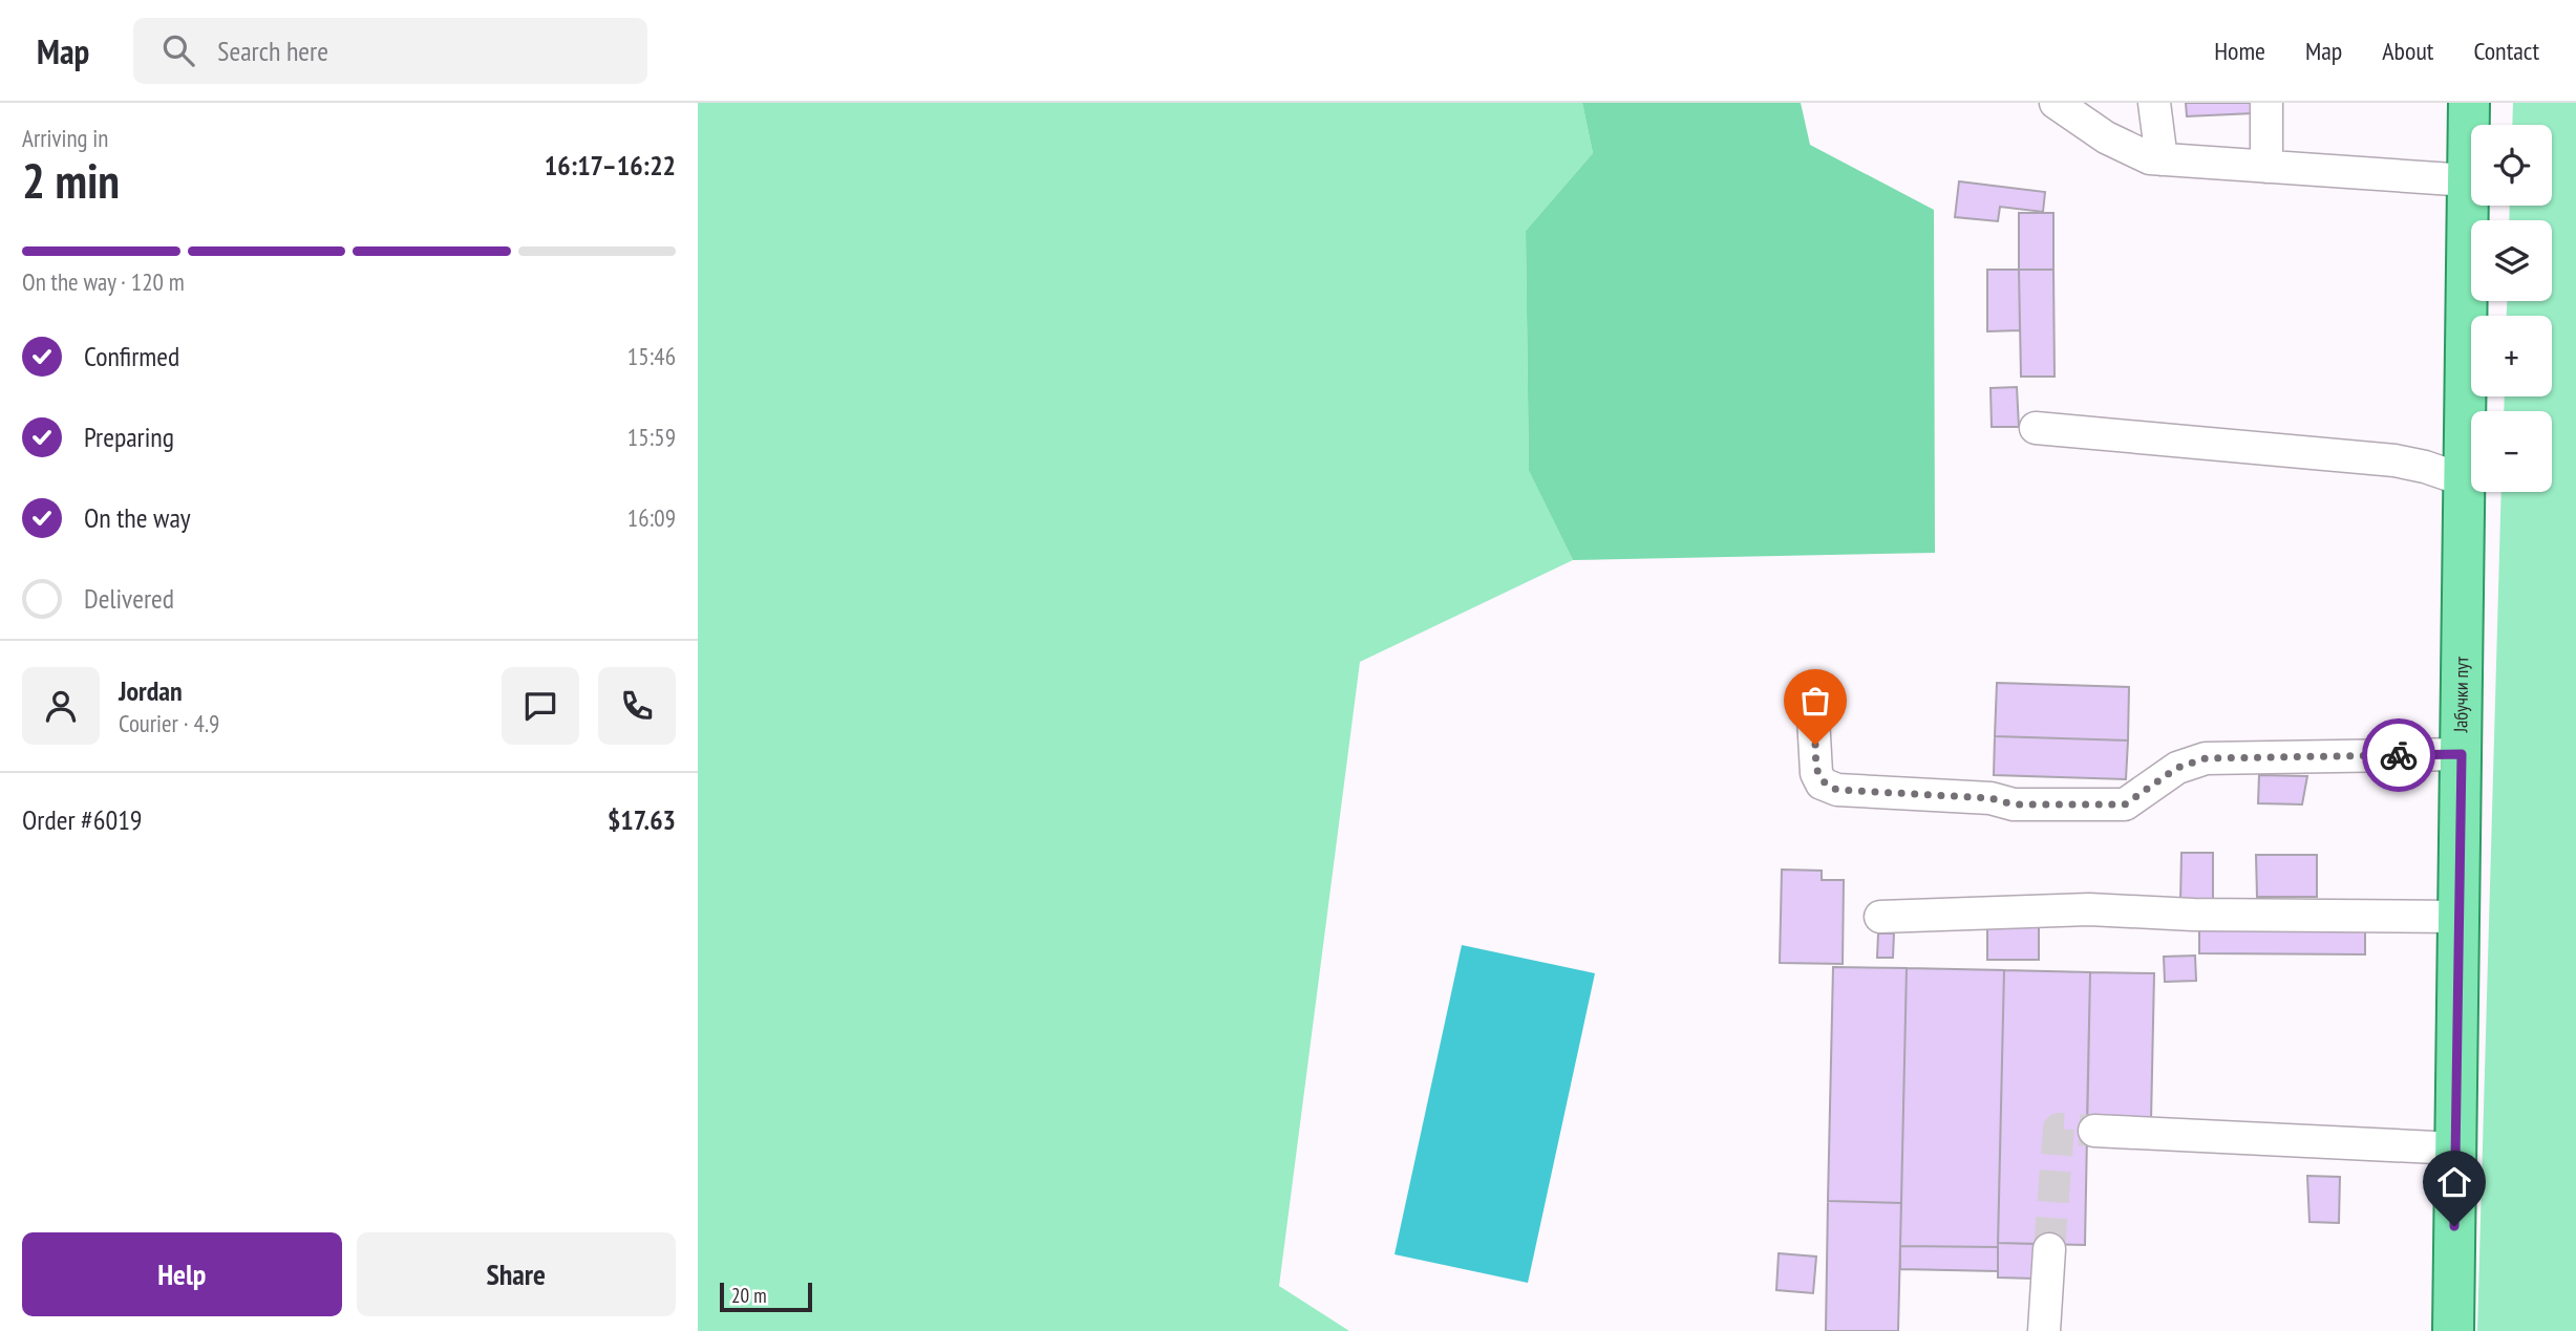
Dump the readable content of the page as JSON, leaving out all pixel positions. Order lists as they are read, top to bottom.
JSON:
{
  "streets": {
    "main road": ["Јабучки пут"]
  },
  "scale_bar": "20 m",
  "page": {
    "header": "Map",
    "search": "Search here",
    "nav": [
      "Home",
      "Map",
      "About",
      "Contact"
    ],
    "heading": ["2 min", "Arriving in", "16:17–16:22"],
    "panel": [
      "Jordan",
      "Courier · 4.9",
      "Order #6019",
      "$17.63"
    ],
    "map_buttons": ["+", "−"],
    "bar": "On the way · 120 m",
    "list": [
      ["Confirmed", "15:46"],
      ["Preparing", "15:59"],
      ["On the way", "16:09"],
      "Delivered"
    ],
    "buttons": ["Help", "Share"],
    "scale": "20 m"
  }
}
